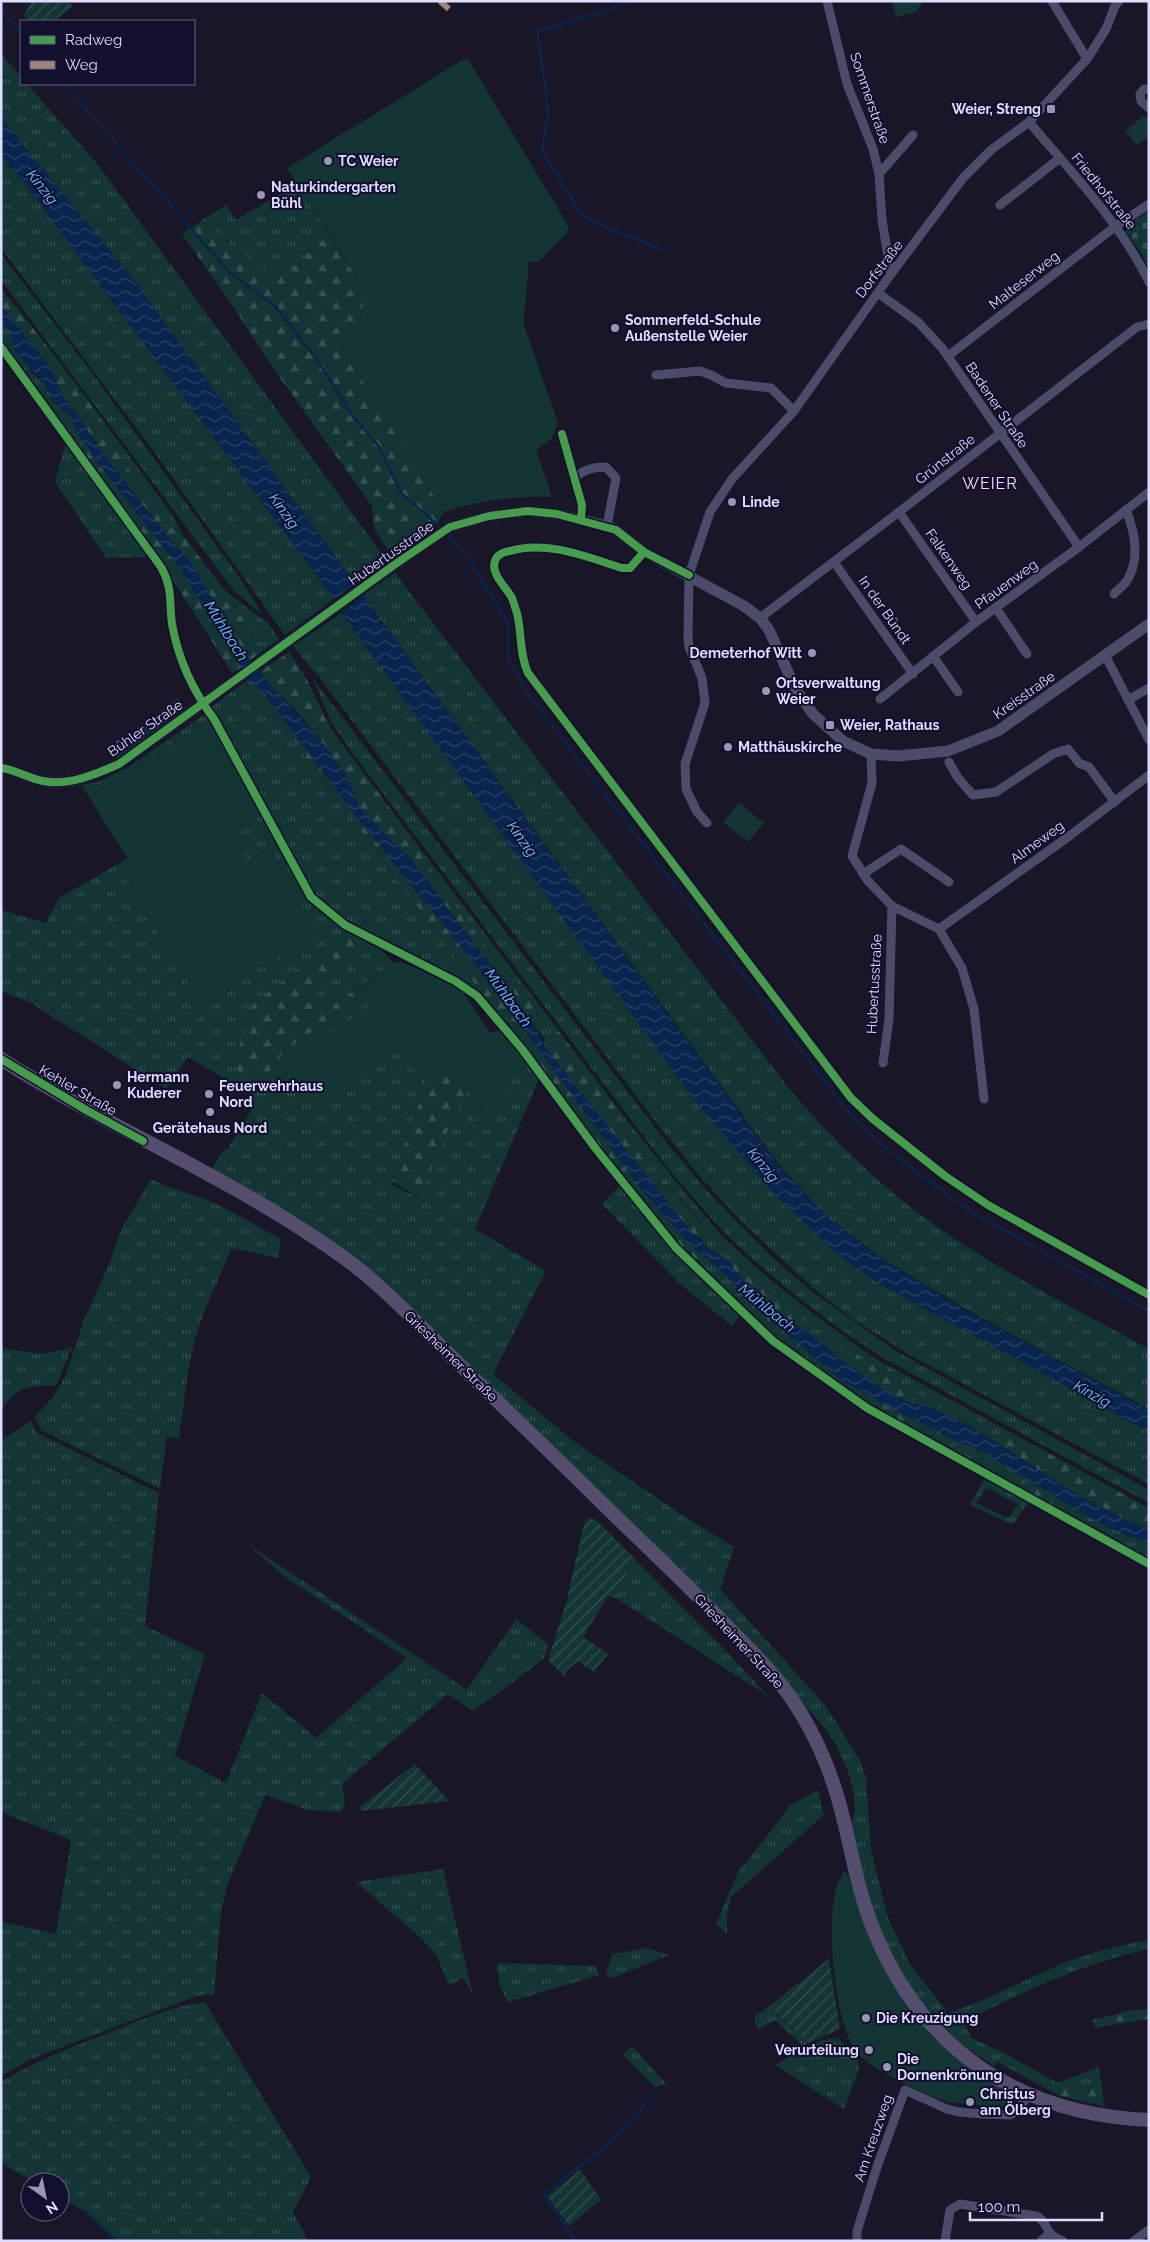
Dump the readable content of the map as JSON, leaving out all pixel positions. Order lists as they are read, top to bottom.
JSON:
{
  "streets": {
    "main road": ["Kehler Straße", "Griesheimer Straße"],
    "street": [
      "Sommerstraße",
      "Friedhofstraße",
      "Dorfstraße",
      "Malteserweg",
      "Badener Straße",
      "Grünstraße",
      "Hubertusstraße",
      "Falkenweg",
      "Pfauenweg",
      "In der Bündt",
      "Kreisstraße",
      "Bühler Straße",
      "Almeweg",
      "Am Kreuzweg"
    ]
  },
  "crossings": [
    ["Sommerstraße", "Dorfstraße"],
    ["Friedhofstraße", "Dorfstraße"],
    ["Friedhofstraße", "Malteserweg"],
    ["Dorfstraße", "Badener Straße"],
    ["Dorfstraße", "Hubertusstraße"],
    ["Malteserweg", "Badener Straße"],
    ["Badener Straße", "Grünstraße"],
    ["Badener Straße", "Pfauenweg"],
    ["Grünstraße", "Hubertusstraße"],
    ["Grünstraße", "Falkenweg"],
    ["Grünstraße", "In der Bündt"],
    ["Hubertusstraße", "Kreisstraße"],
    ["Hubertusstraße", "Bühler Straße"],
    ["Falkenweg", "Pfauenweg"],
    ["Pfauenweg", "In der Bündt"],
    ["Kehler Straße", "Griesheimer Straße"],
    ["Griesheimer Straße", "Am Kreuzweg"]
  ],
  "districts": ["WEIER"],
  "water": ["Kinzig", "Mühlbach"],
  "places": {
    "transit": ["Weier, Streng", "Weier, Rathaus"],
    "other": [
      "TC Weier",
      "Naturkindergarten Bühl",
      "Sommerfeld-Schule Außenstelle Weier",
      "Linde",
      "Demeterhof Witt",
      "Ortsverwaltung Weier",
      "Matthäuskirche",
      "Hermann Kuderer",
      "Feuerwehrhaus Nord",
      "Gerätehaus Nord",
      "Die Kreuzigung",
      "Verurteilung",
      "Die Dornenkrönung",
      "Christus am Ölberg"
    ]
  },
  "legend": ["Radweg", "Weg"],
  "scale_bar": "100 m",
  "north": "bottom right"
}
